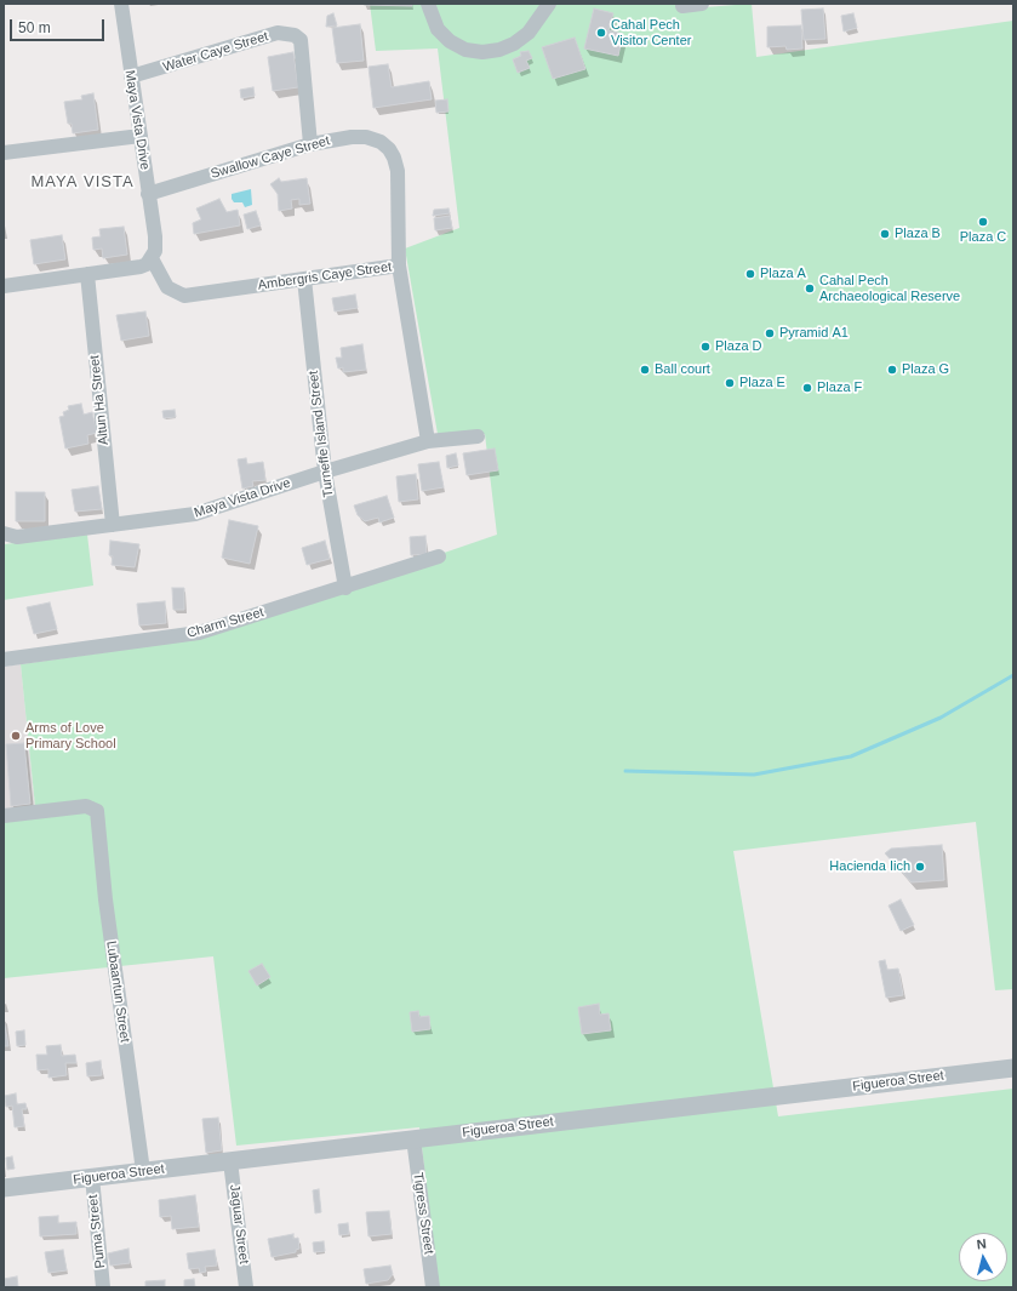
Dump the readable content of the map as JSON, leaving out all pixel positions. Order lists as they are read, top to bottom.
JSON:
{
  "streets": {
    "street": [
      "Water Caye Street",
      "Maya Vista Drive",
      "Swallow Caye Street",
      "Ambergris Caye Street",
      "Altun Ha Street",
      "Turneffe Island Street",
      "Charm Street",
      "Lubaantun Street",
      "Figueroa Street",
      "Tigress Street",
      "Jaguar Street",
      "Puma Street"
    ]
  },
  "crossings": [
    ["Water Caye Street", "Maya Vista Drive"],
    ["Water Caye Street", "Swallow Caye Street"],
    ["Maya Vista Drive", "Swallow Caye Street"],
    ["Maya Vista Drive", "Ambergris Caye Street"],
    ["Maya Vista Drive", "Altun Ha Street"],
    ["Maya Vista Drive", "Turneffe Island Street"],
    ["Swallow Caye Street", "Ambergris Caye Street"],
    ["Ambergris Caye Street", "Turneffe Island Street"],
    ["Turneffe Island Street", "Charm Street"],
    ["Lubaantun Street", "Figueroa Street"],
    ["Figueroa Street", "Tigress Street"],
    ["Figueroa Street", "Jaguar Street"],
    ["Figueroa Street", "Puma Street"]
  ],
  "districts": ["MAYA VISTA"],
  "places": [
    "Cahal Pech Visitor Center",
    "Plaza C",
    "Plaza B",
    "Plaza A",
    "Cahal Pech Archaeological Reserve",
    "Pyramid A1",
    "Plaza D",
    "Ball court",
    "Plaza G",
    "Plaza E",
    "Plaza F",
    "Arms of Love Primary School",
    "Hacienda Iich"
  ],
  "scale_bar": "50 m",
  "north": "top"
}
